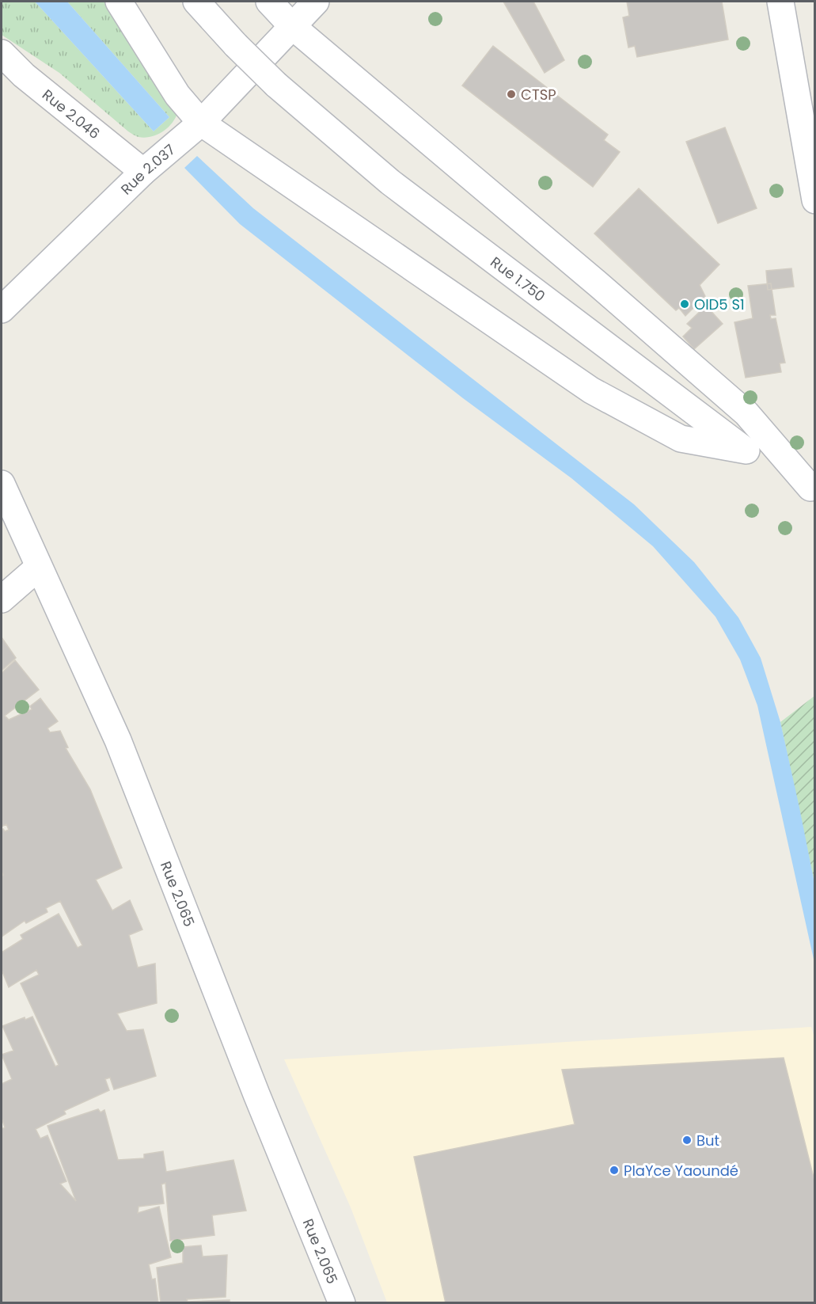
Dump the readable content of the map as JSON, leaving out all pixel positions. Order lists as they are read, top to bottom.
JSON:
{
  "streets": {
    "main road": [
      "Rue 2.046",
      "Rue 2.037",
      "Rue 1.750",
      "Rue 2.065"
    ]
  },
  "crossings": [
    ["Rue 2.046", "Rue 2.037"]
  ],
  "places": [
    "CTSP",
    "OID5 S1",
    "But",
    "PlaYce Yaoundé"
  ]
}
